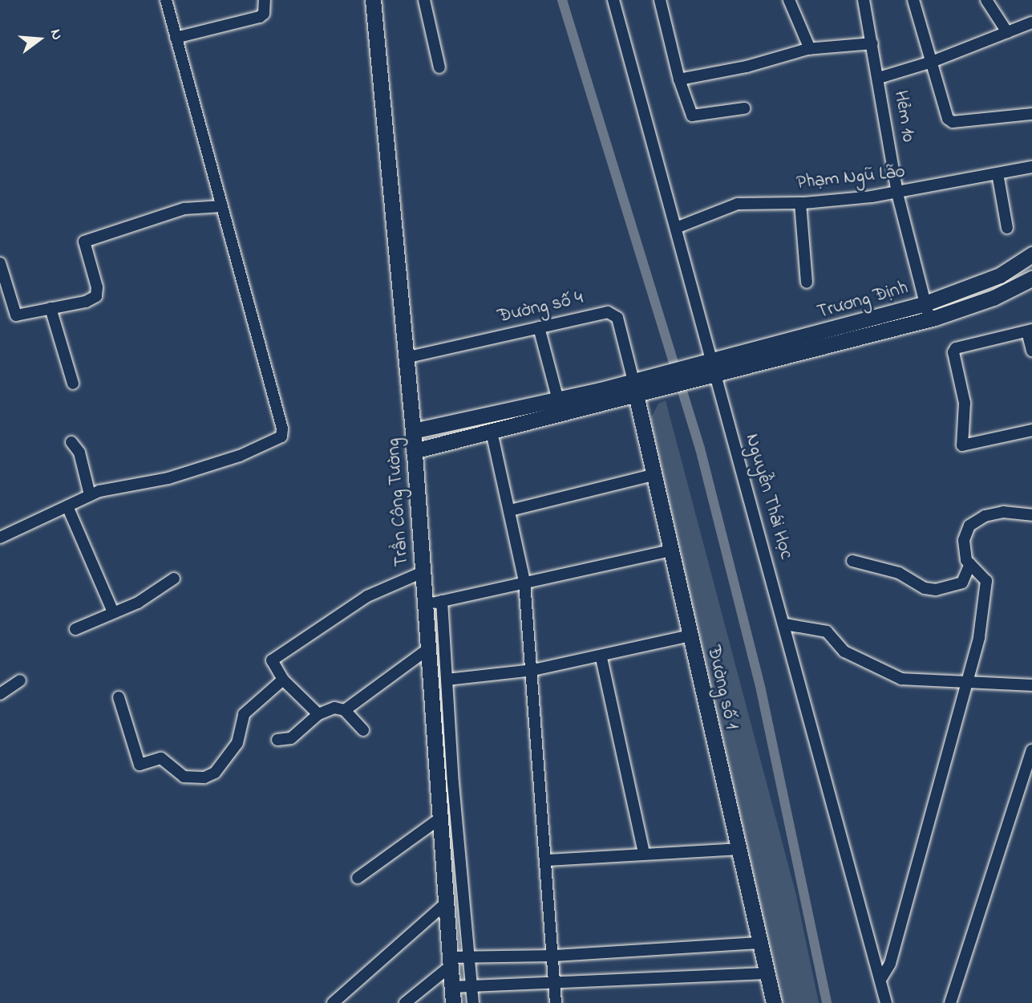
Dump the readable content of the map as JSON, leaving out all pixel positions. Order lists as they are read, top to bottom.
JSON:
{
  "streets": {
    "main road": ["Trương Định", "Trần Công Tường", "Đường số 1"],
    "street": [
      "Hẻm 10",
      "Phạm Ngũ Lão",
      "Đường số 4",
      "Nguyễn Thái Học"
    ]
  },
  "crossings": [
    ["Hẻm 10", "Phạm Ngũ Lão"],
    ["Hẻm 10", "Trương Định"],
    ["Phạm Ngũ Lão", "Nguyễn Thái Học"],
    ["Trương Định", "Nguyễn Thái Học"],
    ["Đường số 4", "Trần Công Tường"],
    ["Đường số 4", "Đường số 1"]
  ],
  "north": "right"
}
